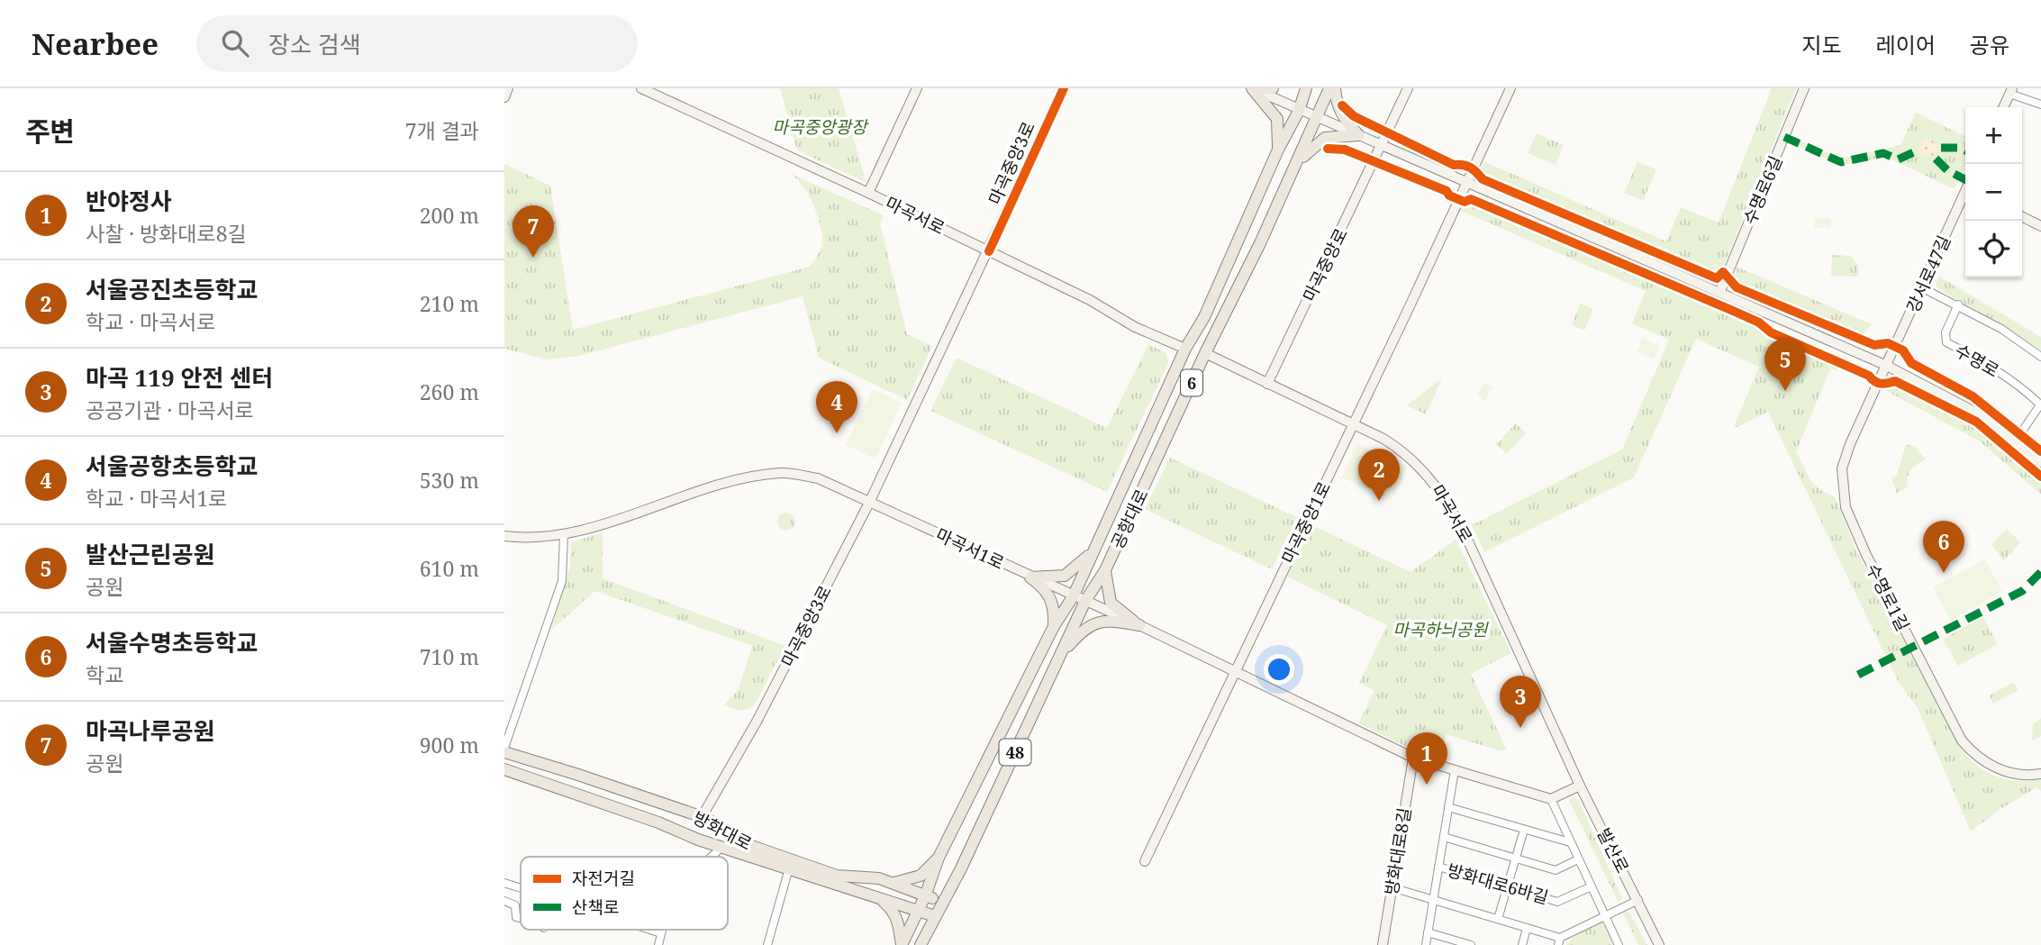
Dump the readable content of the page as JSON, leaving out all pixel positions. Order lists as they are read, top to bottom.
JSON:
{
  "streets": {
    "main road": [
      "6",
      "공항대로",
      "48",
      "방화대로"
    ],
    "street": [
      "마곡중앙3로",
      "수명로6길",
      "마곡서로",
      "마곡중앙로",
      "강서로47길",
      "수명로",
      "마곡중앙1로",
      "마곡서1로",
      "수명로1길",
      "발산로",
      "방화대로8길",
      "방화대로6바길"
    ]
  },
  "crossings": [
    ["마곡중앙3로", "마곡서로"],
    ["마곡중앙3로", "마곡서1로"],
    ["마곡중앙3로", "방화대로"],
    ["마곡서로", "마곡중앙로"],
    ["마곡서로", "공항대로"],
    ["마곡서로", "마곡중앙1로"],
    ["마곡서로", "발산로"],
    ["강서로47길", "수명로1길"],
    ["공항대로", "마곡서1로"],
    ["공항대로", "방화대로"],
    ["마곡중앙1로", "마곡서1로"],
    ["마곡서1로", "방화대로8길"]
  ],
  "parks": ["마곡중앙광장", "마곡하늬공원"],
  "legend": ["자전거길", "산책로"],
  "page": {
    "header": "Nearbee",
    "search": "장소 검색",
    "nav": ["지도", "레이어", "공유"],
    "heading": ["주변", "7개 결과"],
    "map_buttons": ["+", "−"],
    "list": [
      {
        "mark": "1",
        "name": "반야정사",
        "note": "사찰 · 방화대로8길",
        "value": "200 m"
      },
      {
        "mark": "2",
        "name": "서울공진초등학교",
        "note": "학교 · 마곡서로",
        "value": "210 m"
      },
      {
        "mark": "3",
        "name": "마곡 119 안전 센터",
        "note": "공공기관 · 마곡서로",
        "value": "260 m"
      },
      {
        "mark": "4",
        "name": "서울공항초등학교",
        "note": "학교 · 마곡서1로",
        "value": "530 m"
      },
      {
        "mark": "5",
        "name": "발산근린공원",
        "note": "공원",
        "value": "610 m"
      },
      {
        "mark": "6",
        "name": "서울수명초등학교",
        "note": "학교",
        "value": "710 m"
      },
      {
        "mark": "7",
        "name": "마곡나루공원",
        "note": "공원",
        "value": "900 m"
      }
    ],
    "pins": [
      "7",
      "5",
      "4",
      "2",
      "6",
      "3",
      "1"
    ]
  }
}
